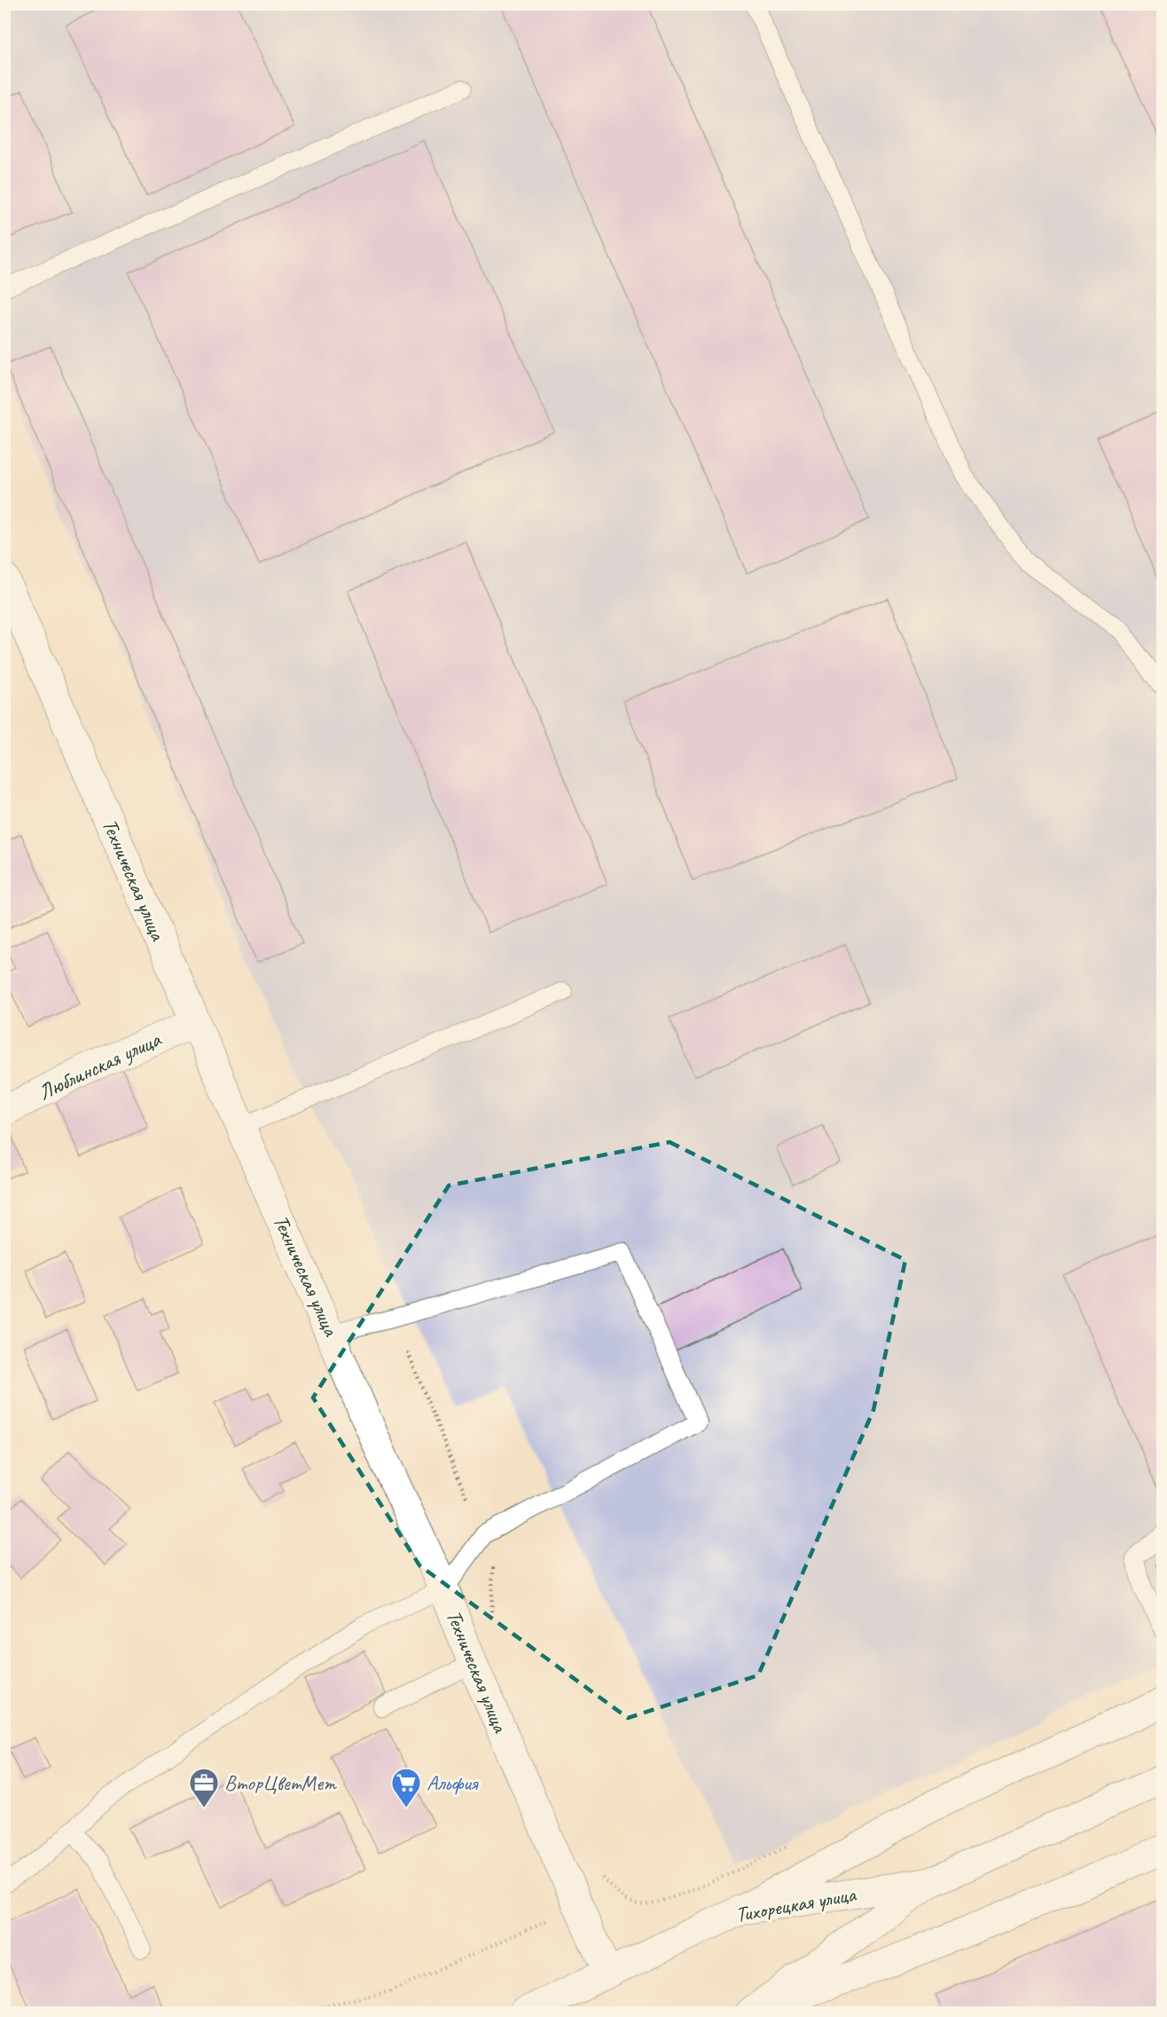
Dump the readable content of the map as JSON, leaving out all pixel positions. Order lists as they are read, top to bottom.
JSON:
{
  "streets": {
    "main road": ["Техническая улица", "Люблинская улица", "Тихорецкая улица"]
  },
  "crossings": [
    ["Техническая улица", "Люблинская улица"],
    ["Техническая улица", "Тихорецкая улица"]
  ],
  "places": {
    "office": ["ВторЦветМет"],
    "supermarket": ["Альфия"]
  }
}
